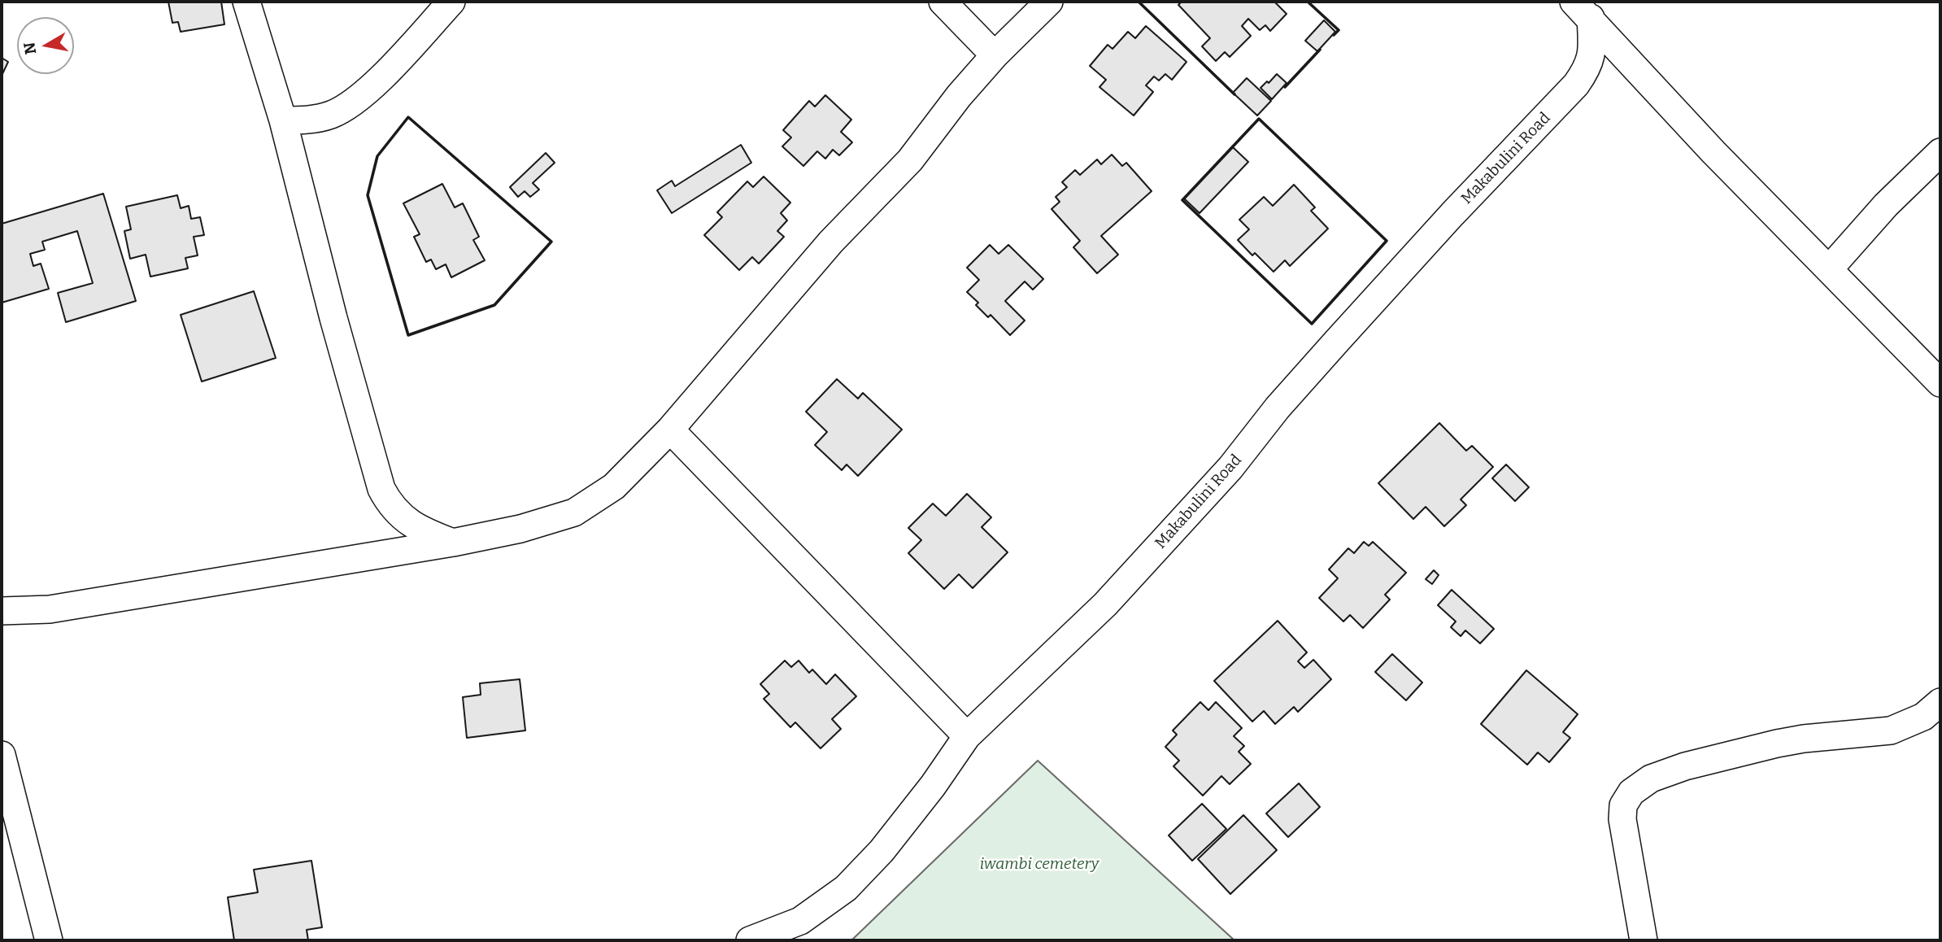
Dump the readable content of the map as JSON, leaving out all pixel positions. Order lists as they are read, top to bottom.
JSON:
{
  "streets": {
    "street": ["Makabulini Road"]
  },
  "parks": ["iwambi cemetery"],
  "north": "left"
}
